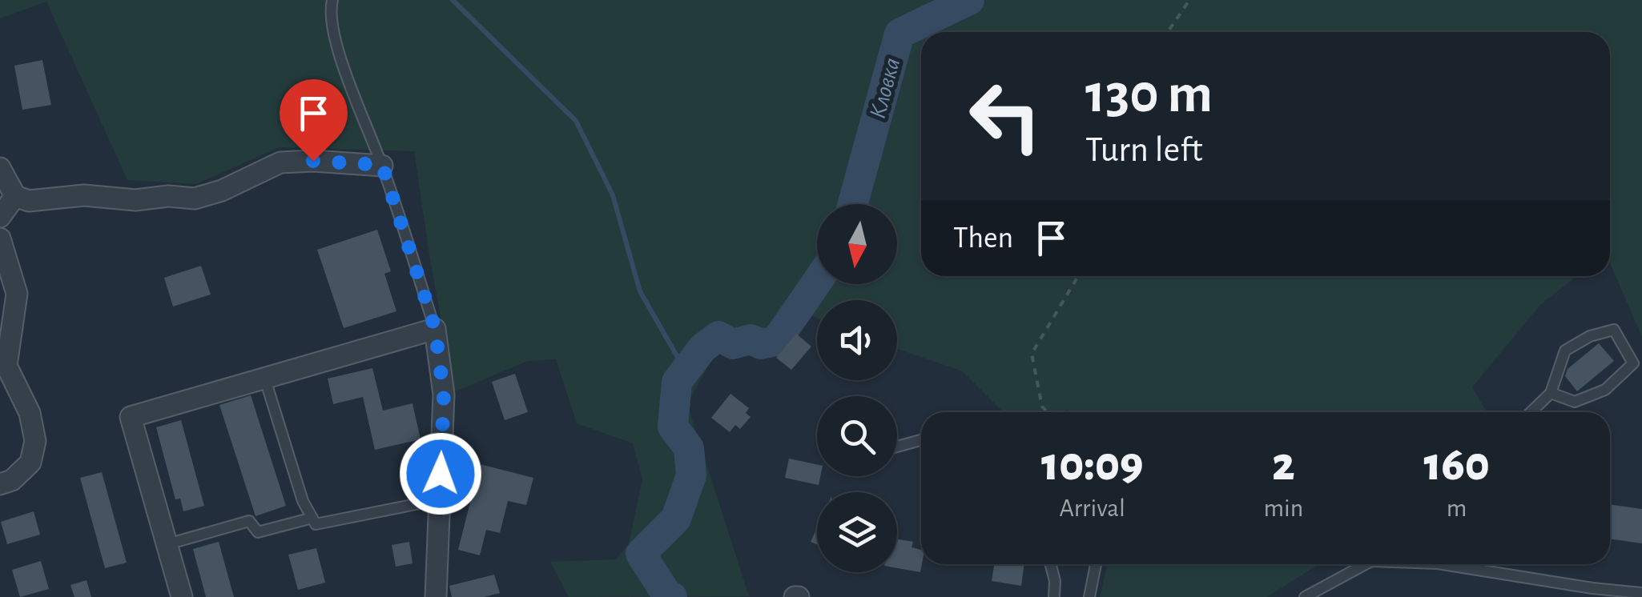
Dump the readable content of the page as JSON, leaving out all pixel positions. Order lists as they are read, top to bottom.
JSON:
{
  "water": ["Кловка"],
  "north": "bottom",
  "page": {
    "turn": ["130 m", "Turn left"],
    "then": "Then",
    "eta": [
      "10:09",
      "Arrival",
      "2",
      "min",
      "160",
      "m"
    ]
  }
}
